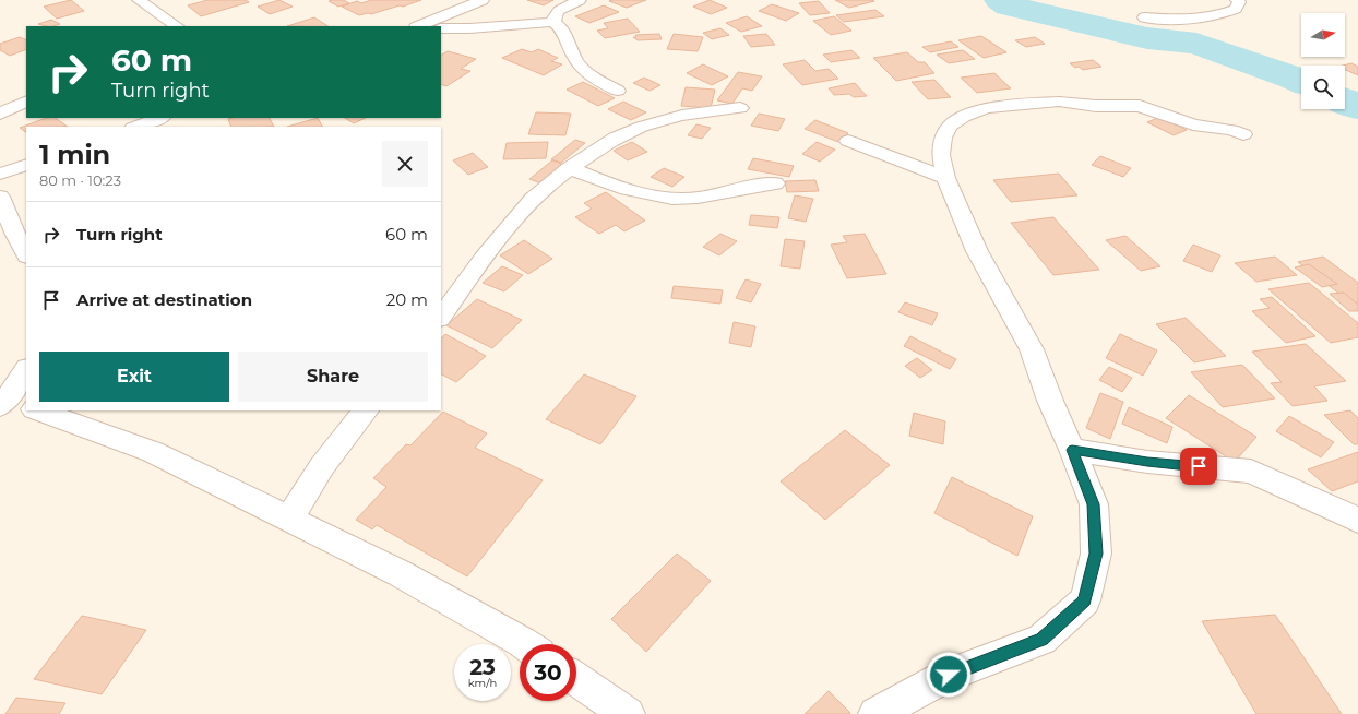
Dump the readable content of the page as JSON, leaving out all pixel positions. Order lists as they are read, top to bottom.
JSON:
{
  "north": "right",
  "page": {
    "turn": ["60 m", "Turn right"],
    "heading": ["1 min", "80 m · 10:23"],
    "list": [
      {
        "name": "Turn right",
        "value": "60 m"
      },
      {
        "name": "Arrive at destination",
        "value": "20 m"
      }
    ],
    "buttons": ["Exit", "Share"],
    "speed": "23 km/h",
    "limit": "30"
  }
}
